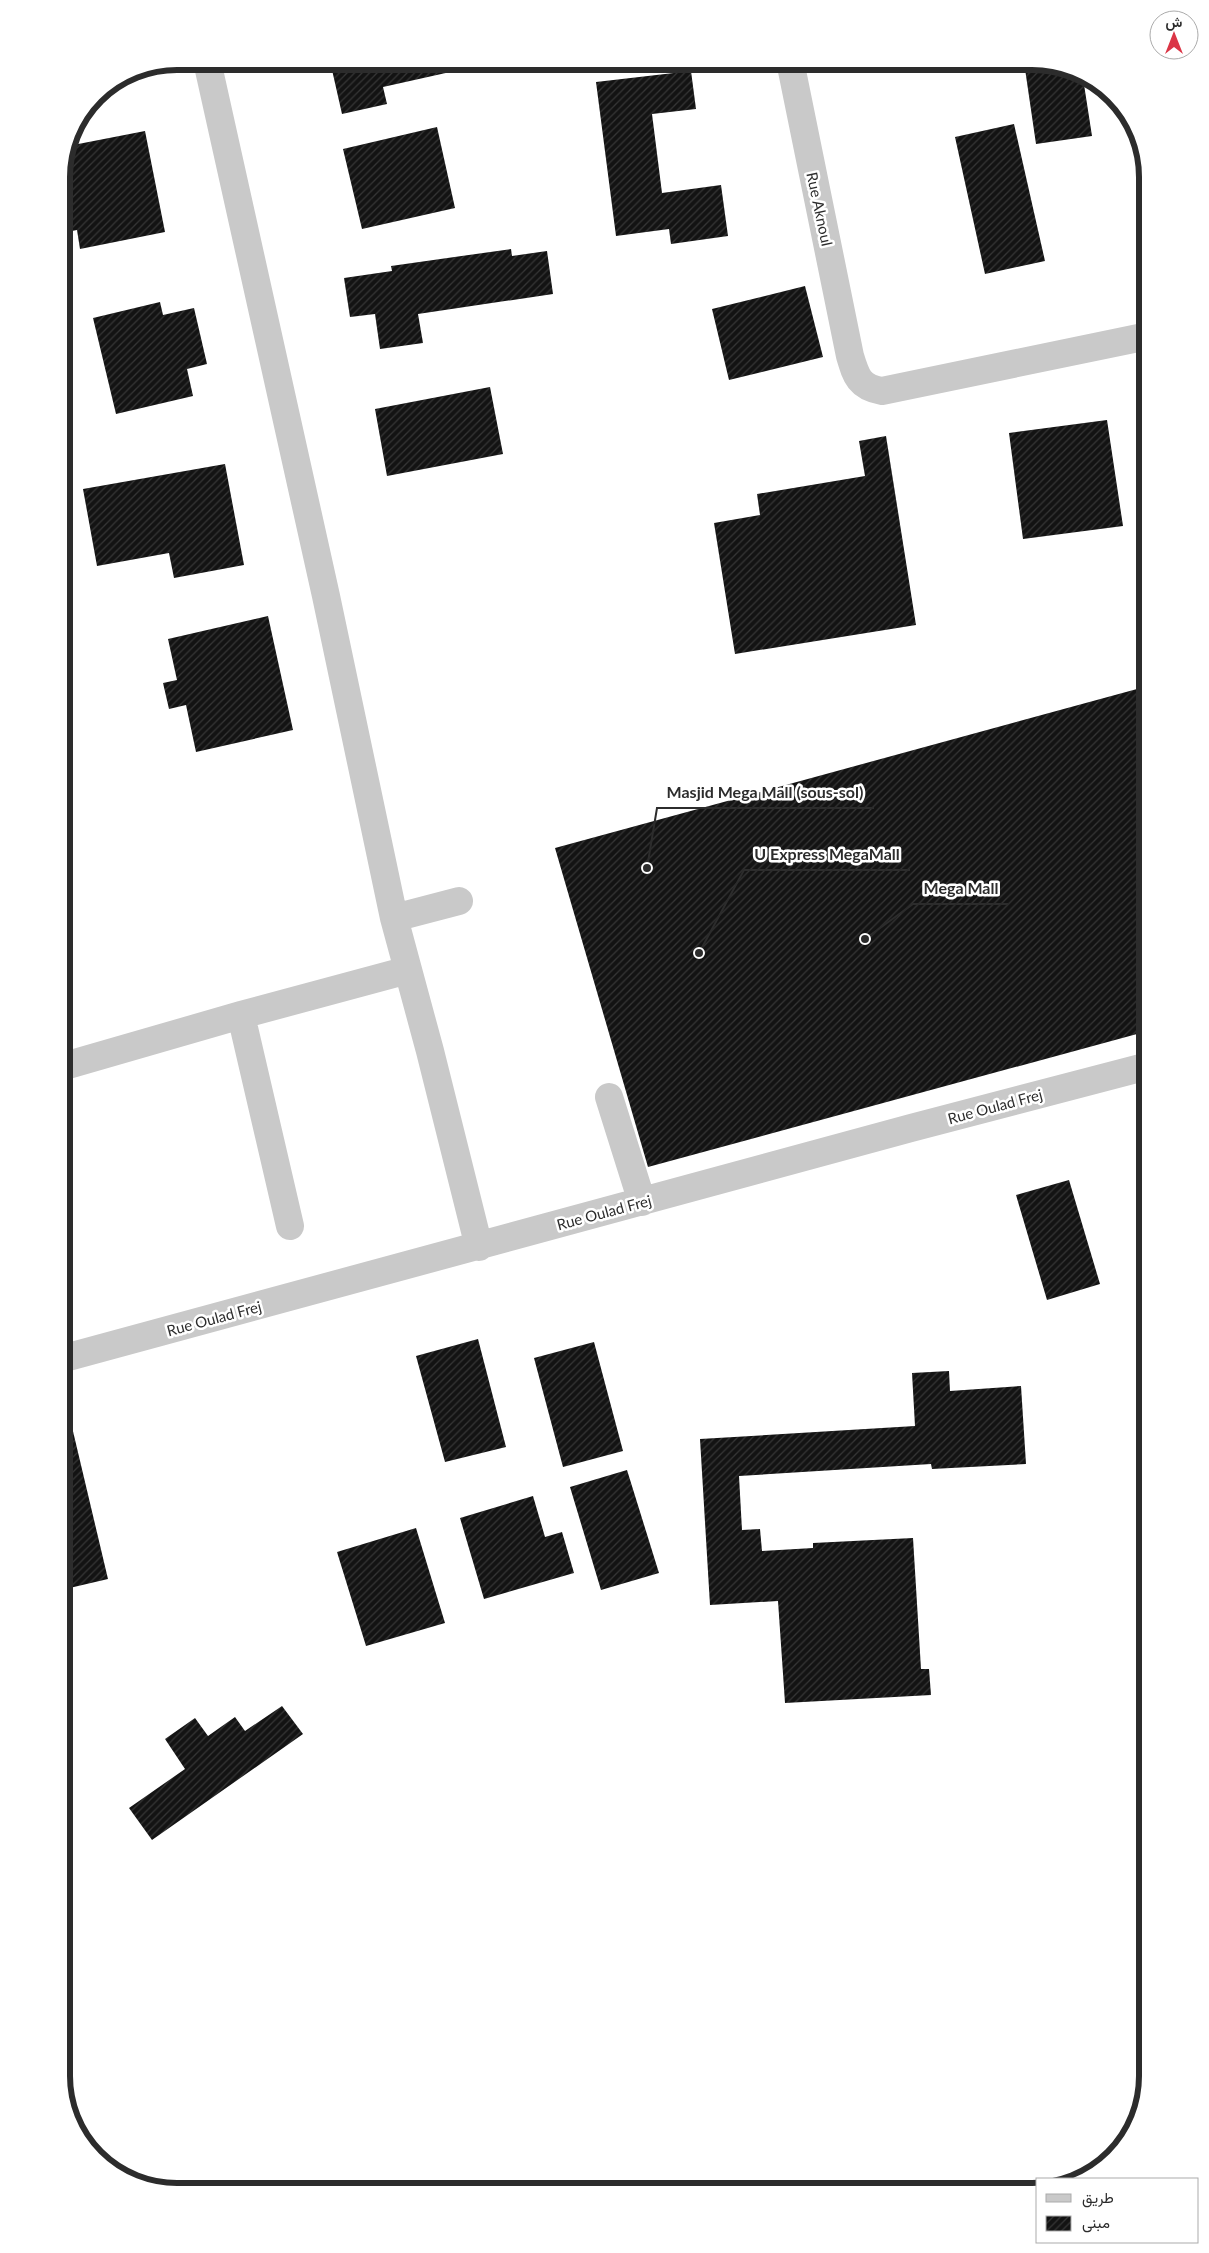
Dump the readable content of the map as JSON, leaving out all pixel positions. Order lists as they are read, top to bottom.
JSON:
{
  "streets": {
    "street": ["Rue Aknoul", "Rue Oulad Frej"]
  },
  "places": ["Masjid Mega Mall (sous-sol)", "Mega Mall", "U Express MegaMall"],
  "legend": ["طريق", "مبنى"],
  "north": "top"
}
